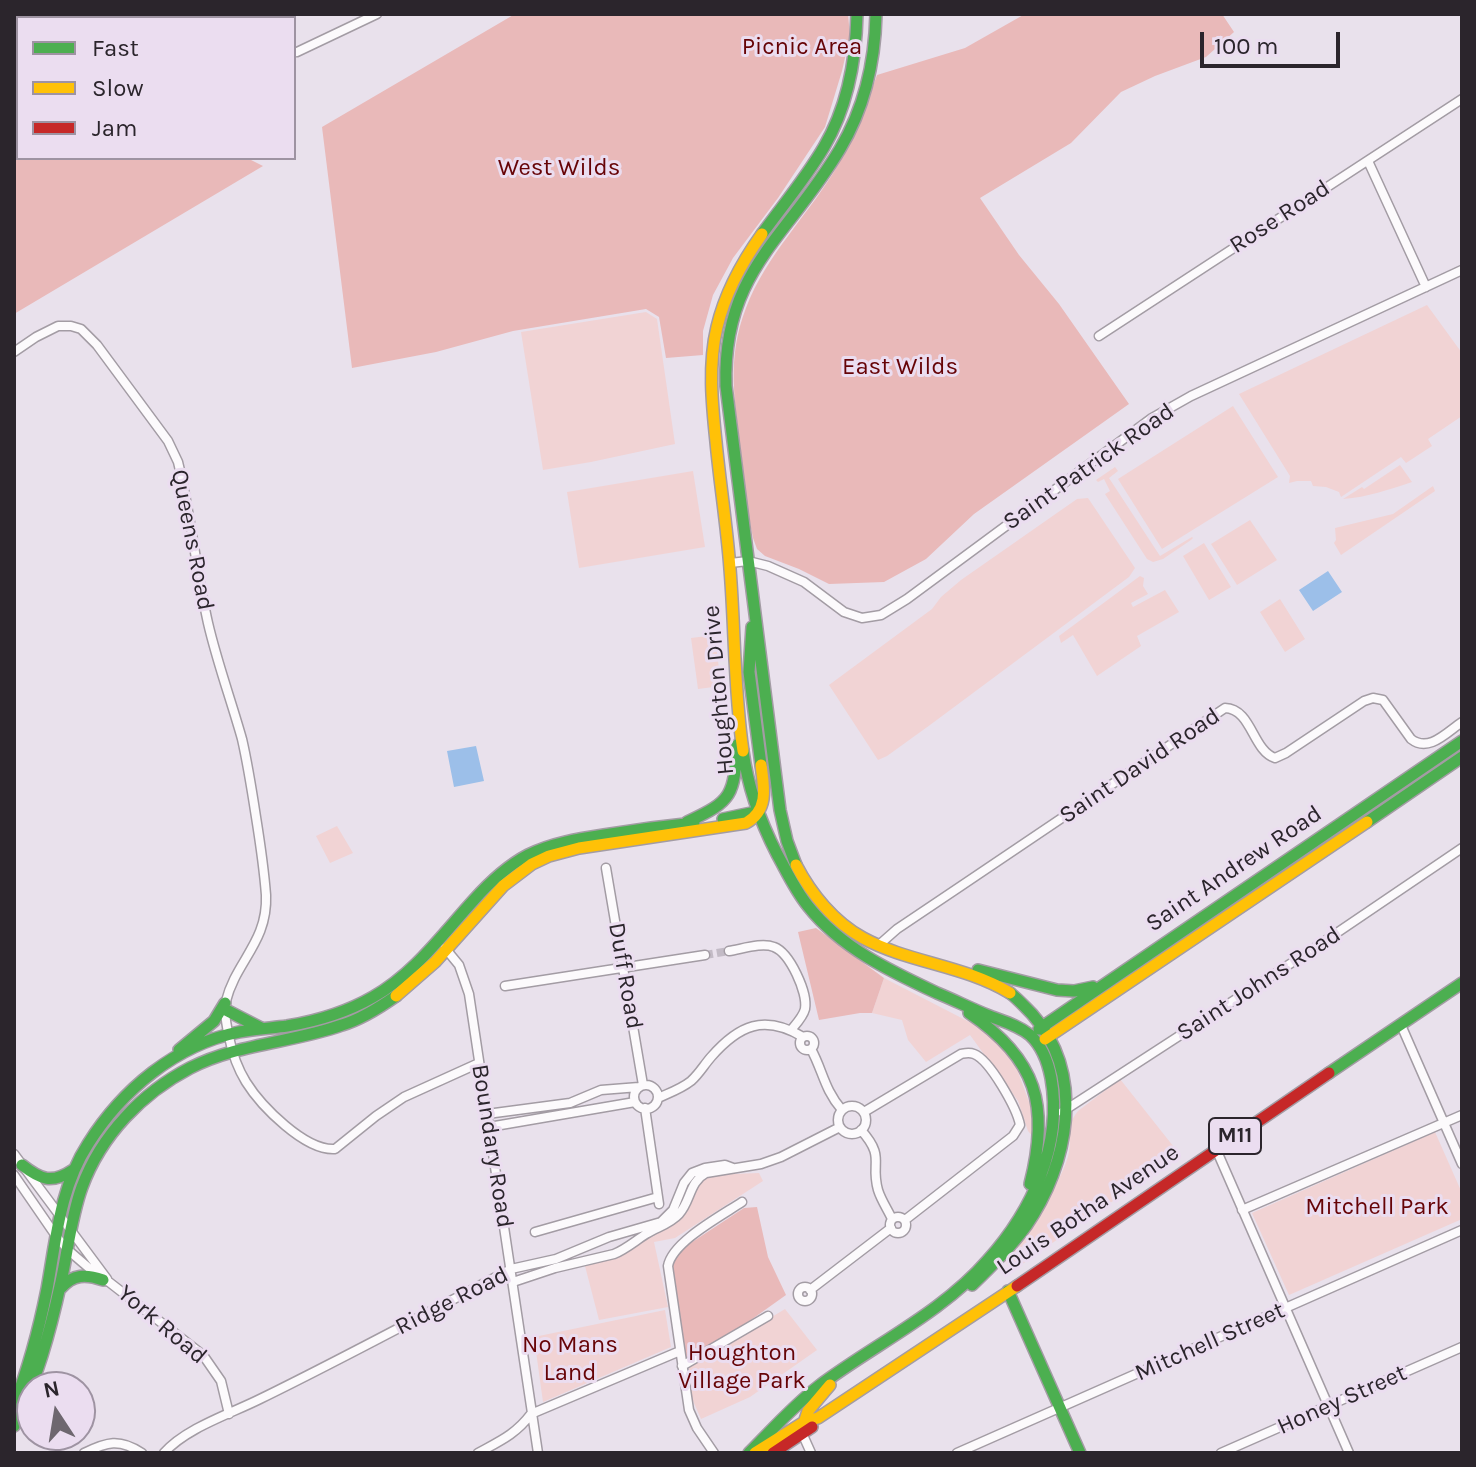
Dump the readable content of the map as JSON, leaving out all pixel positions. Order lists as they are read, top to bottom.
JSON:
{
  "streets": {
    "main road": [
      "Houghton Drive",
      "Saint Andrew Road",
      "M11",
      "Louis Botha Avenue"
    ],
    "street": [
      "Rose Road",
      "Saint Patrick Road",
      "Queens Road",
      "Saint David Road",
      "Duff Road",
      "Saint Johns Road",
      "Boundary Road",
      "Ridge Road",
      "York Road",
      "Mitchell Street",
      "Honey Street"
    ]
  },
  "crossings": [
    ["Saint Patrick Road", "Houghton Drive"],
    ["Houghton Drive", "Saint David Road"],
    ["Houghton Drive", "Saint Andrew Road"],
    ["Houghton Drive", "Saint Johns Road"],
    ["Houghton Drive", "M11"],
    ["Houghton Drive", "Louis Botha Avenue"],
    ["M11", "Louis Botha Avenue"],
    ["Boundary Road", "Ridge Road"],
    ["Ridge Road", "York Road"]
  ],
  "parks": [
    "Picnic Area",
    "West Wilds",
    "East Wilds",
    "Mitchell Park",
    "No Mans Land",
    "Houghton Village Park"
  ],
  "legend": ["Fast", "Slow", "Jam"],
  "scale_bar": "100 m",
  "north": "top"
}
